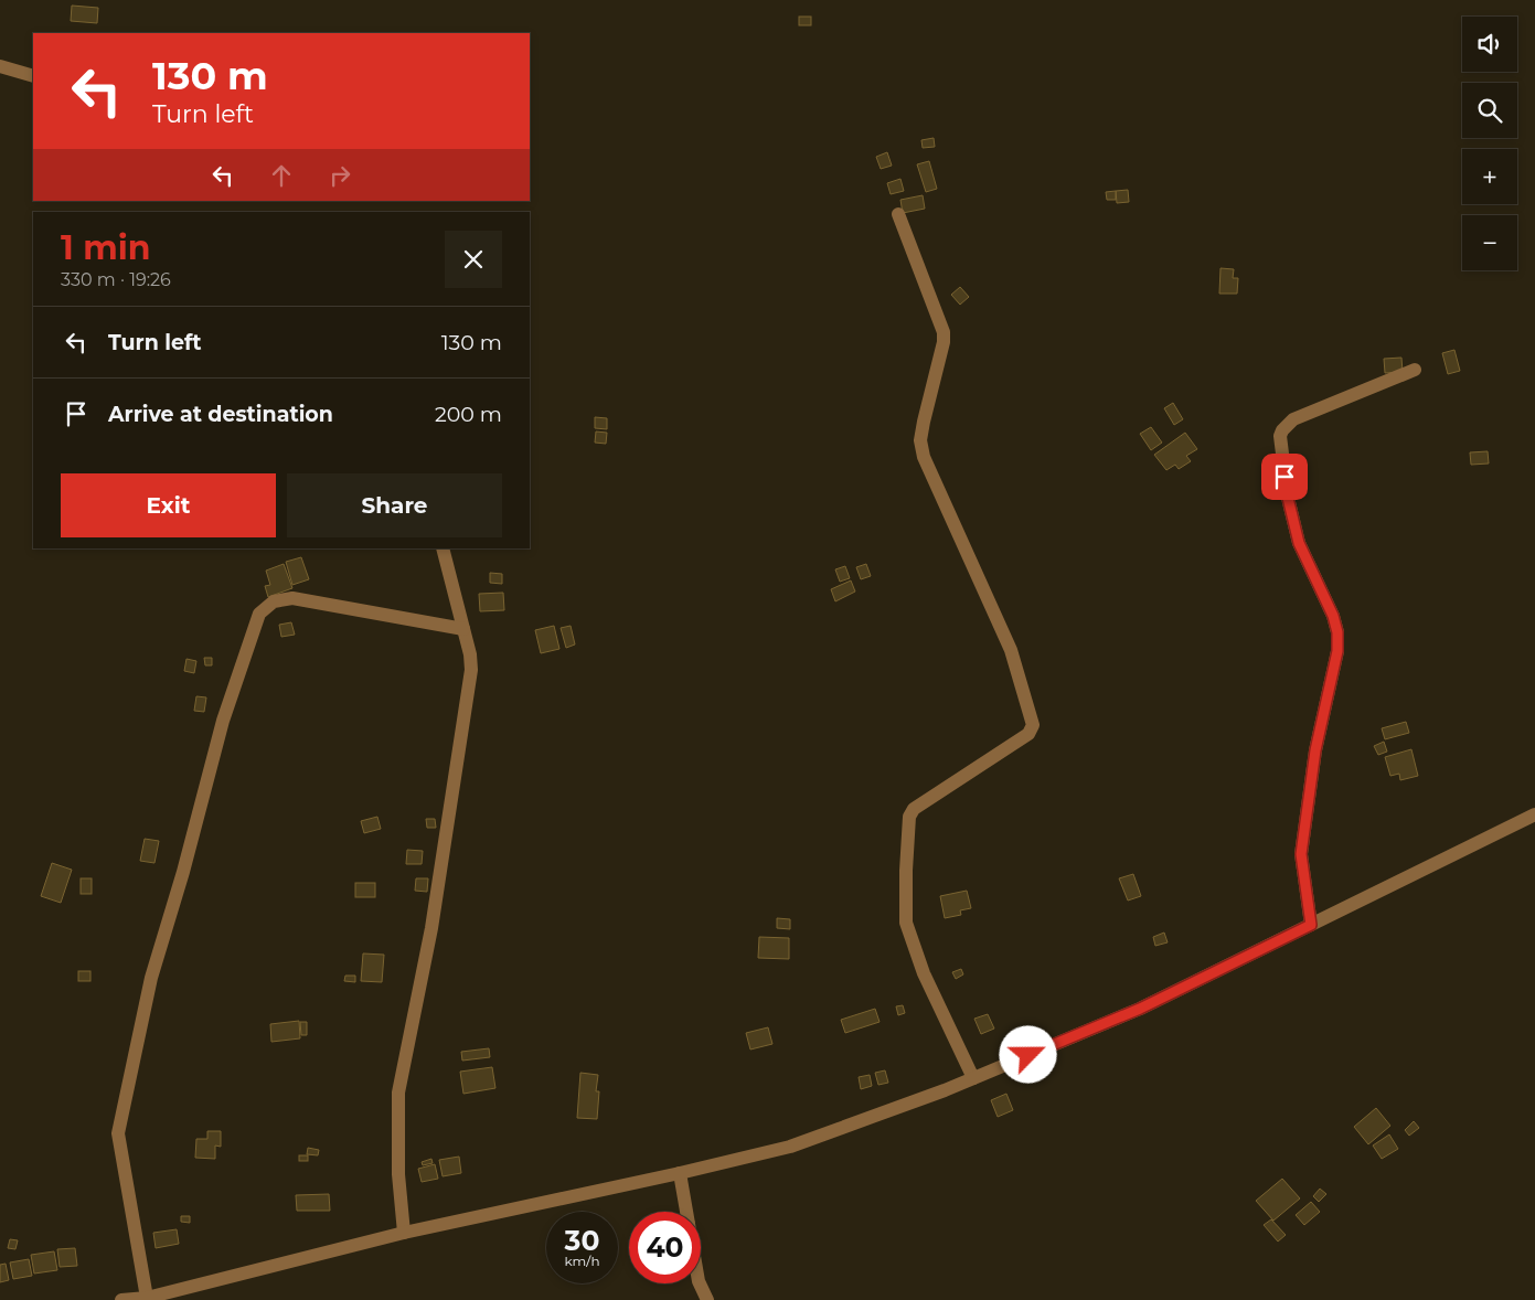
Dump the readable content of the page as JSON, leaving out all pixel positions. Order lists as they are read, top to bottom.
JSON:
{
  "page": {
    "map_buttons": ["+", "−"],
    "turn": ["130 m", "Turn left"],
    "heading": ["1 min", "330 m · 19:26"],
    "list": [
      {
        "name": "Turn left",
        "value": "130 m"
      },
      {
        "name": "Arrive at destination",
        "value": "200 m"
      }
    ],
    "buttons": ["Exit", "Share"],
    "speed": "30 km/h",
    "limit": "40"
  }
}
